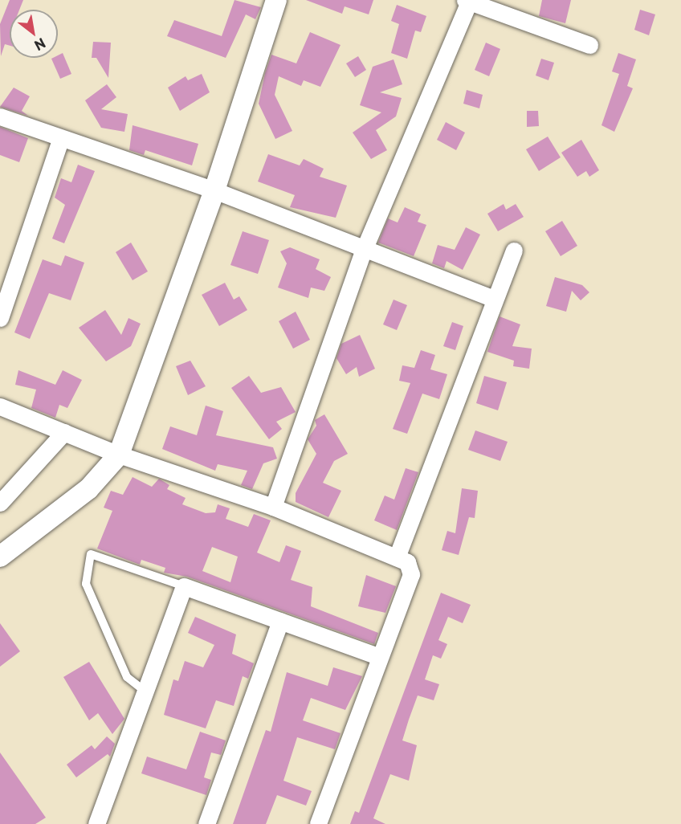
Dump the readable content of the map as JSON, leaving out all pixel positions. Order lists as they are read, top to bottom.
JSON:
{
  "north": "bottom right"
}
